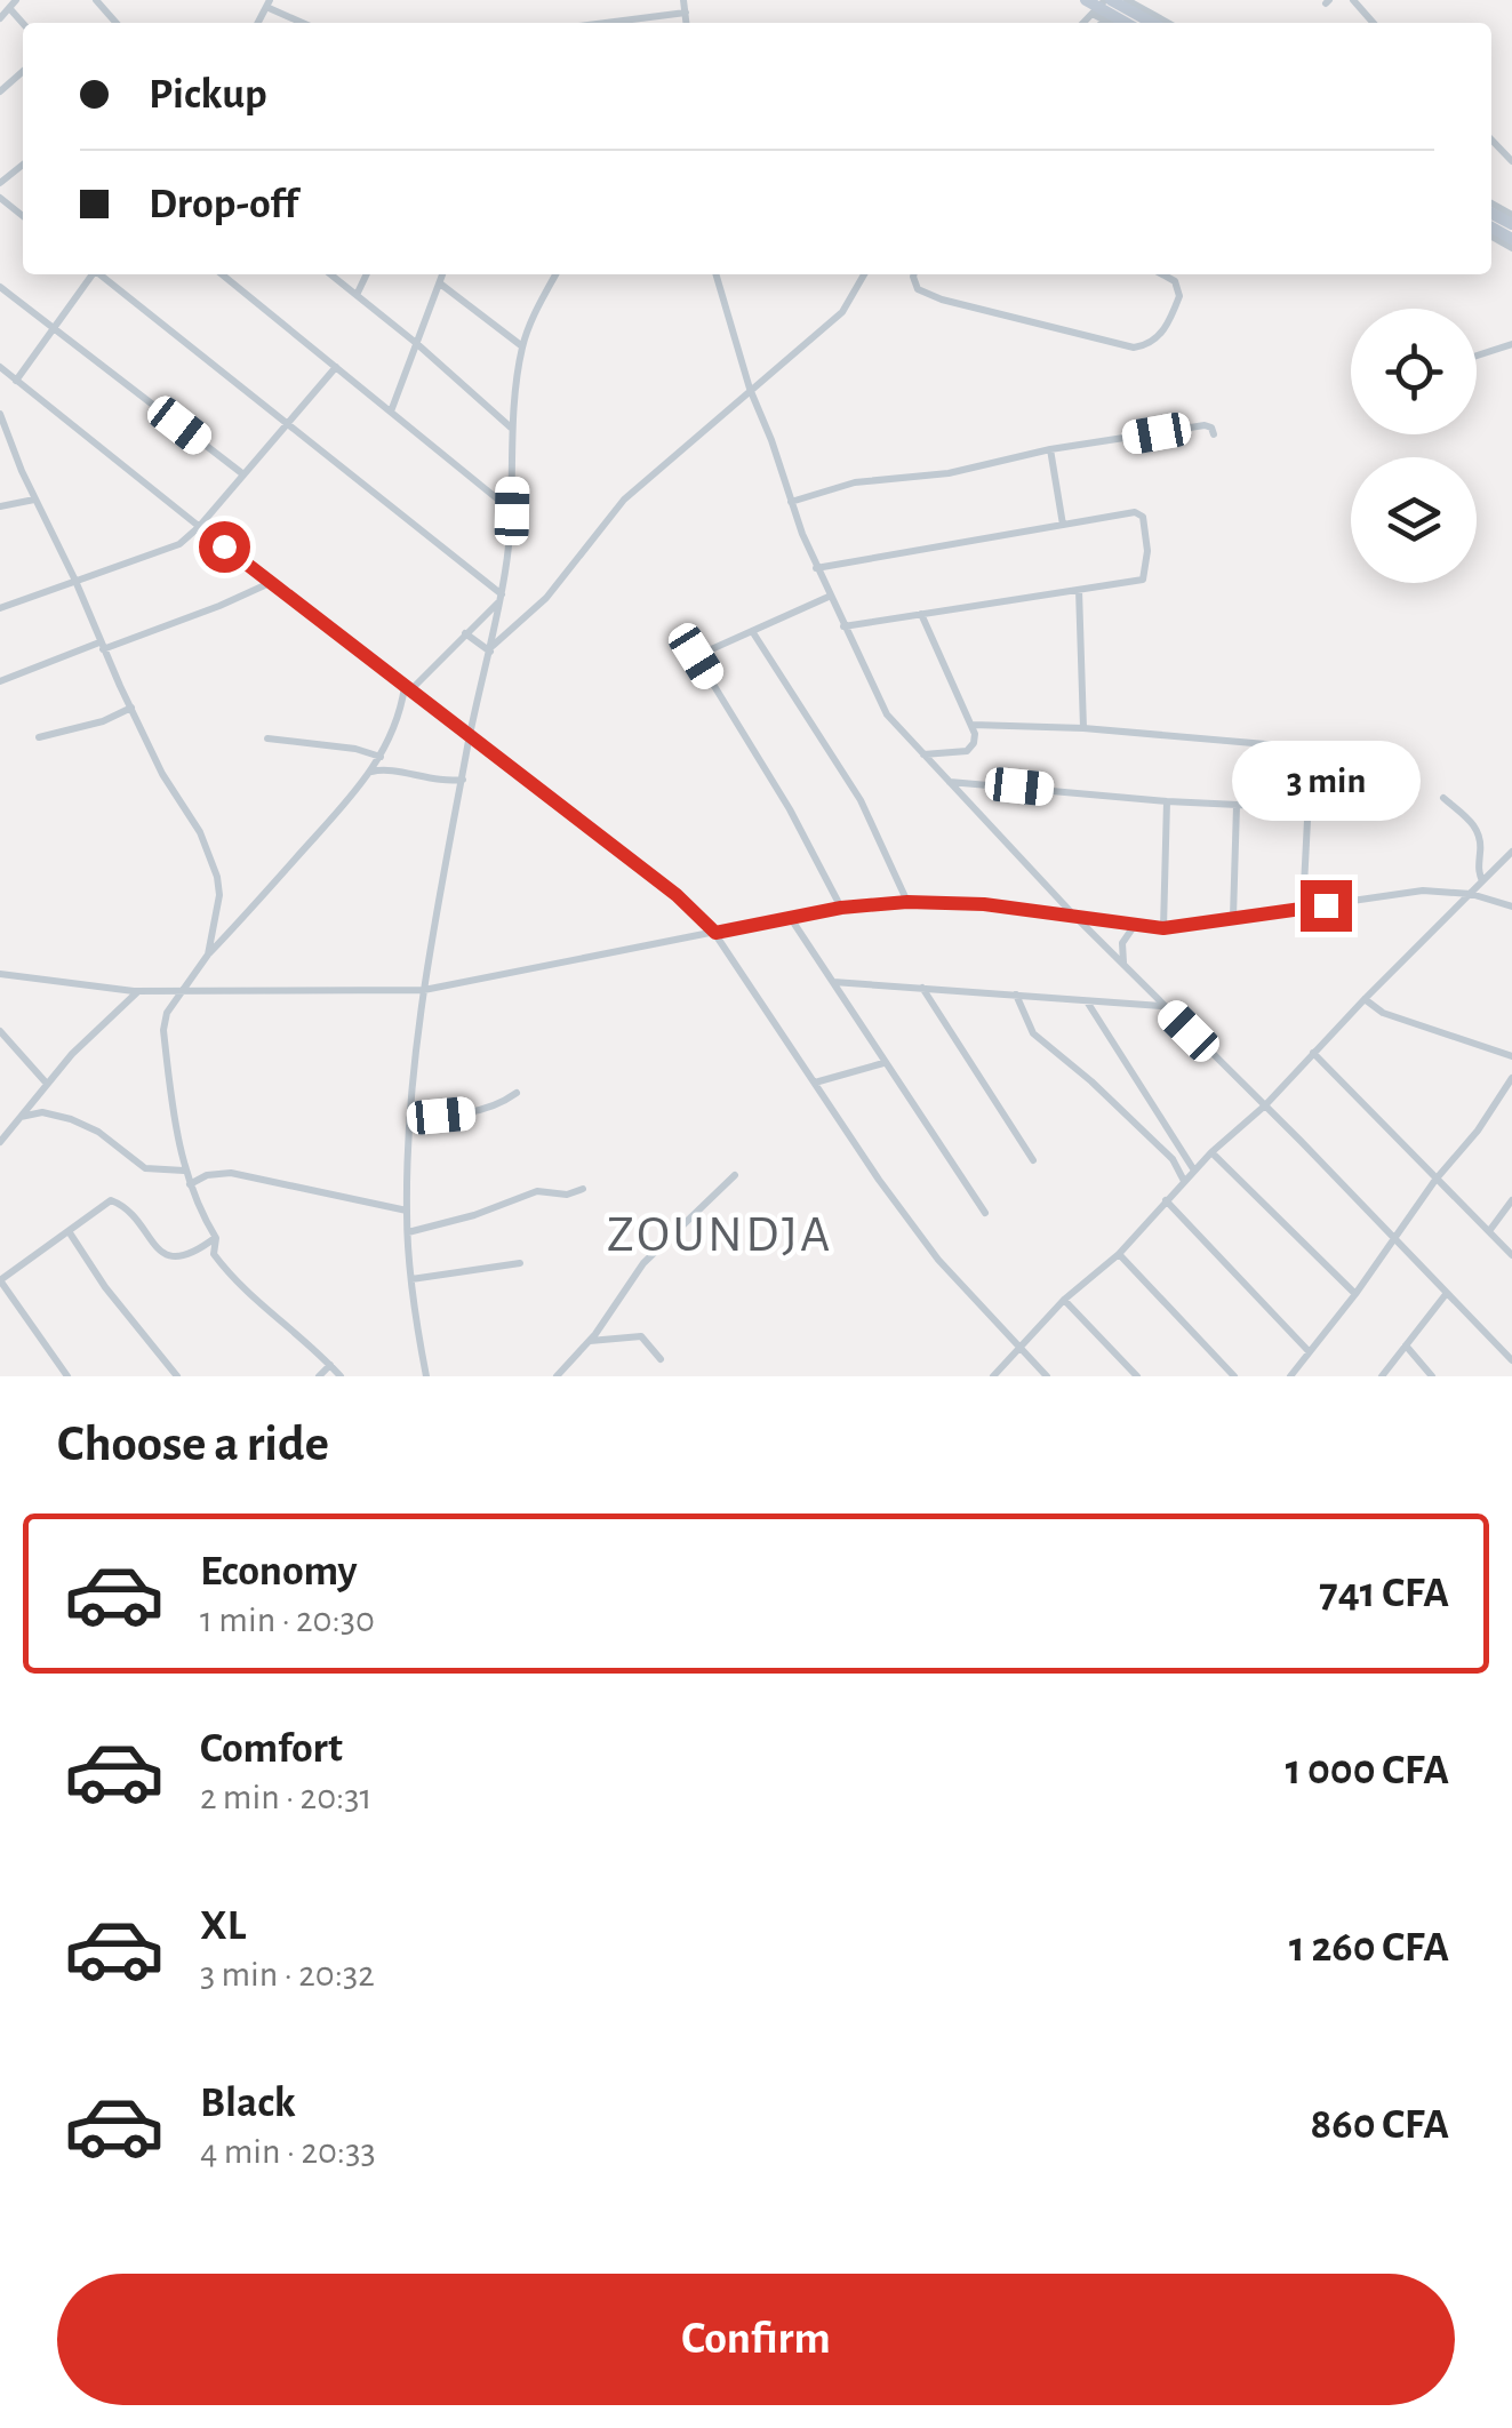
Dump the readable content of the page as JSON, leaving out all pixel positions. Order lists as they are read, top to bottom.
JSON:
{
  "districts": ["ZOUNDJA"],
  "page": {
    "banner": ["Pickup", "Drop-off"],
    "bubble": "3 min",
    "heading": "Choose a ride",
    "list": [
      {
        "name": "Economy",
        "note": "1 min · 20:30",
        "value": "741 CFA"
      },
      {
        "name": "Comfort",
        "note": "2 min · 20:31",
        "value": "1 000 CFA"
      },
      {
        "name": "XL",
        "note": "3 min · 20:32",
        "value": "1 260 CFA"
      },
      {
        "name": "Black",
        "note": "4 min · 20:33",
        "value": "860 CFA"
      }
    ],
    "buttons": "Confirm"
  }
}
